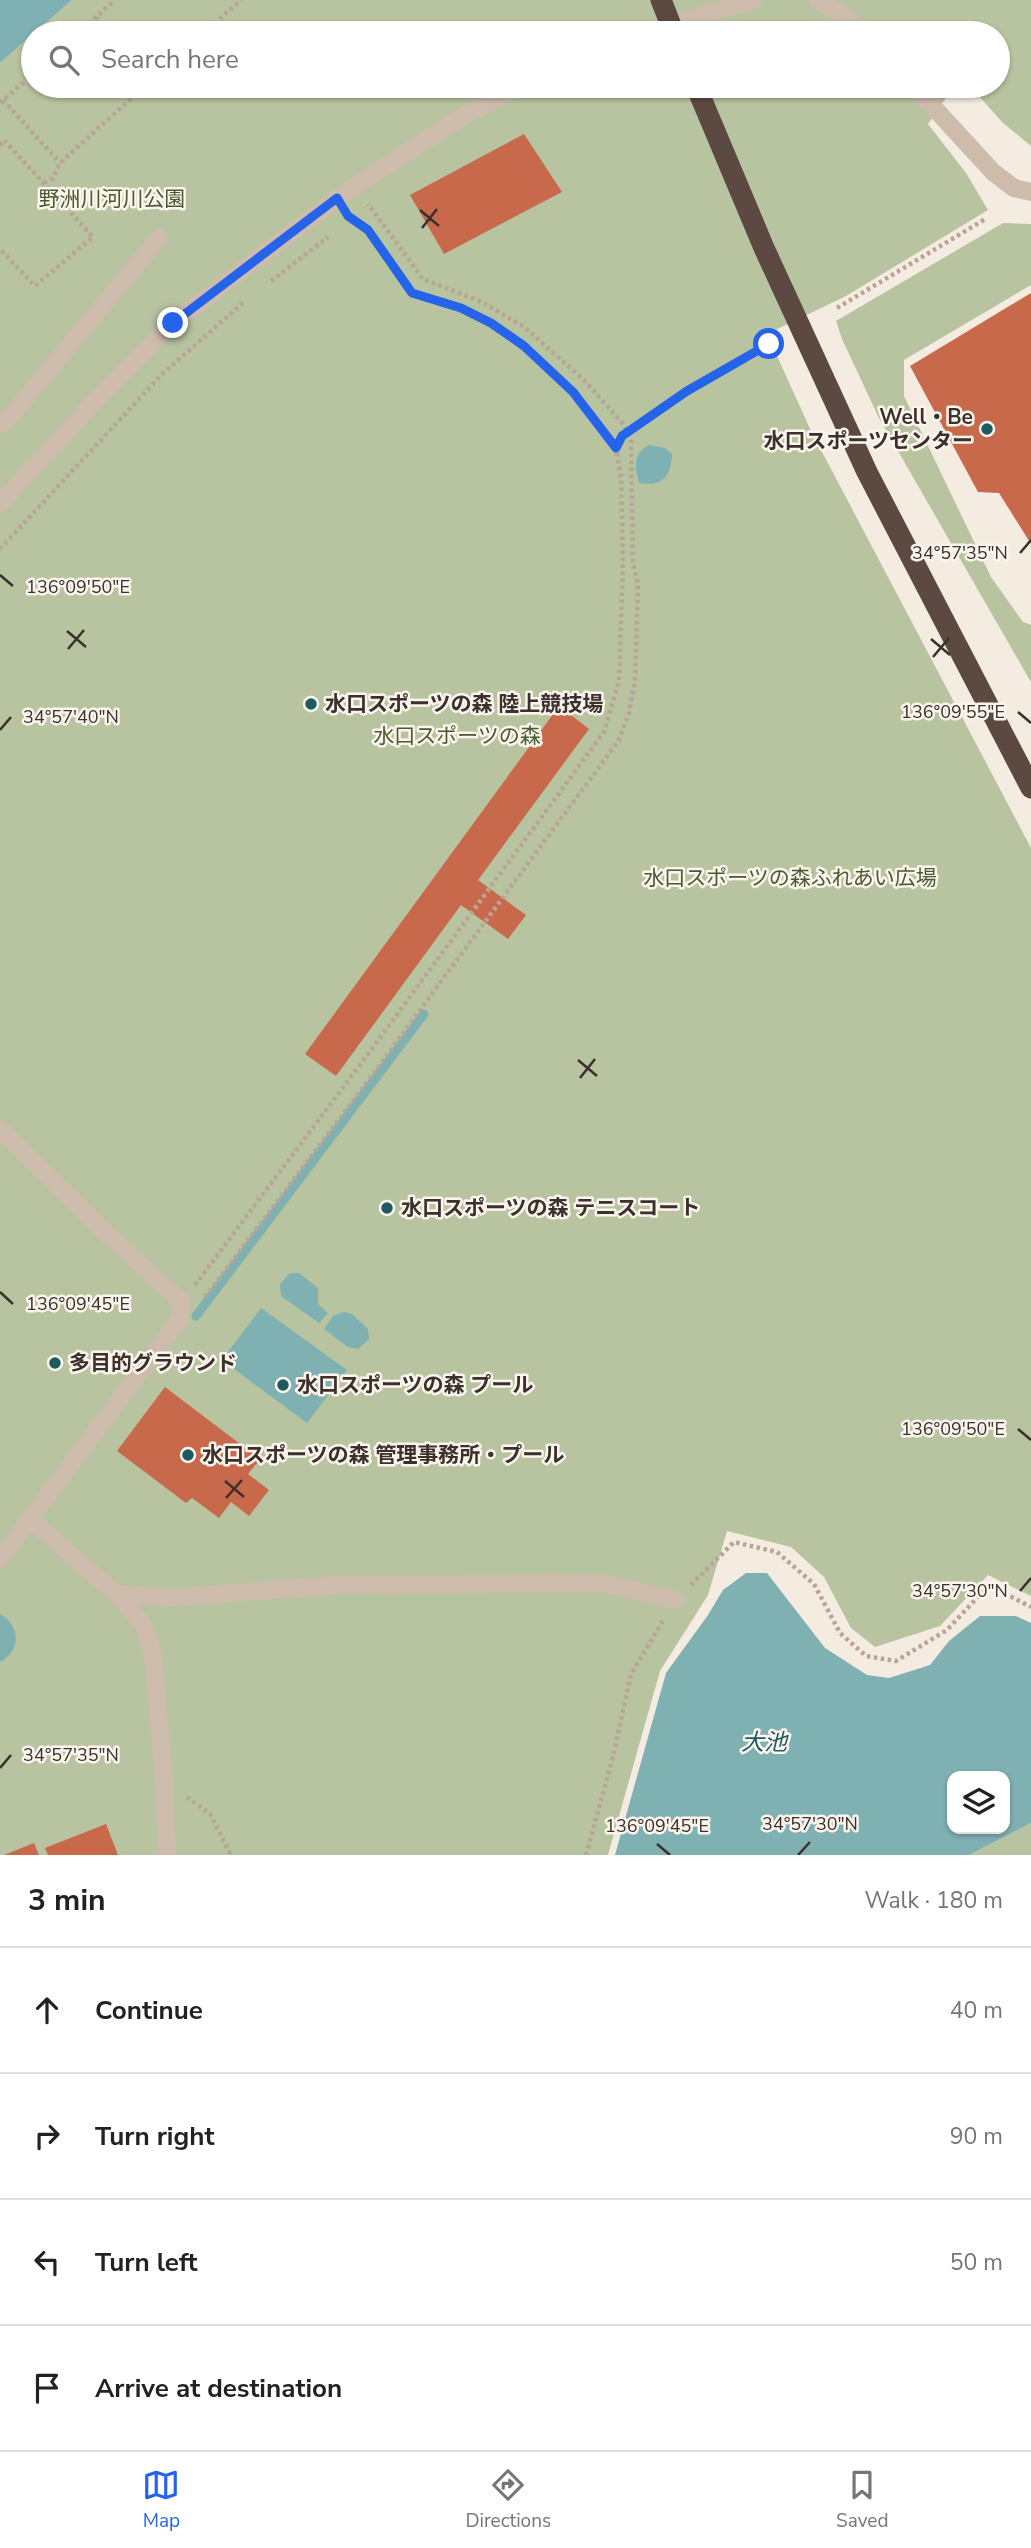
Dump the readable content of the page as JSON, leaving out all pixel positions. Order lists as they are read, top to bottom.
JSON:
{
  "water": ["大池"],
  "parks": ["野洲川河川公園", "水口スポーツの森", "水口スポーツの森ふれあい広場"],
  "places": [
    "Well・Be 水口スポーツセンター",
    "水口スポーツの森 陸上競技場",
    "水口スポーツの森 テニスコート",
    "多目的グラウンド",
    "水口スポーツの森 プール",
    "水口スポーツの森 管理事務所・プール"
  ],
  "page": {
    "search": "Search here",
    "heading": ["3 min", "Walk · 180 m"],
    "list": [
      ["Continue", "40 m"],
      ["Turn right", "90 m"],
      ["Turn left", "50 m"],
      "Arrive at destination"
    ],
    "nav": ["Map", "Directions", "Saved"]
  },
  "coordinates": [
    "34°57'35\"N",
    "136°09'50\"E",
    "136°09'55\"E",
    "34°57'40\"N",
    "136°09'45\"E",
    "34°57'30\"N"
  ]
}
